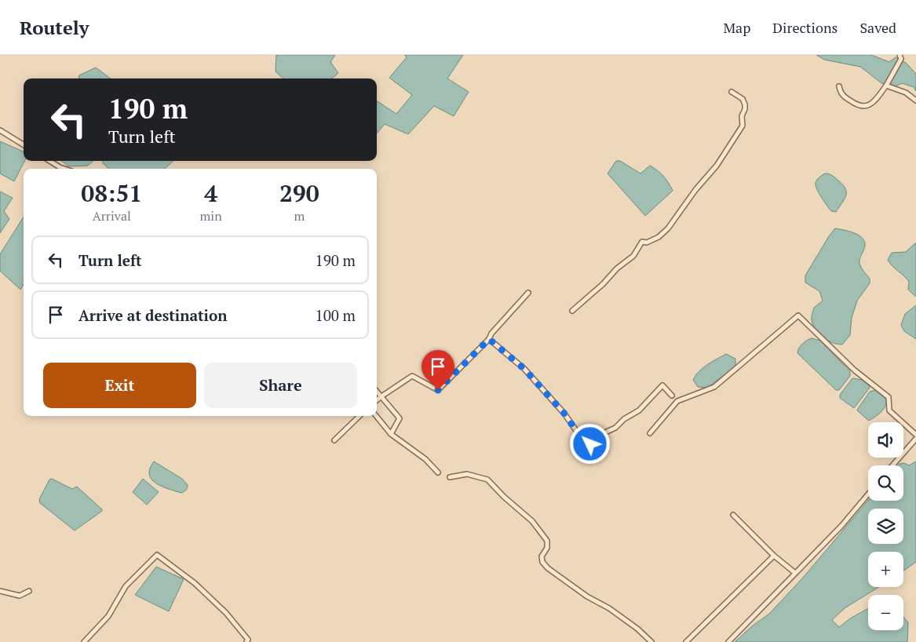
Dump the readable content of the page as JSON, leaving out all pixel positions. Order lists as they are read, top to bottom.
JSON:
{
  "page": {
    "header": "Routely",
    "nav": ["Map", "Directions", "Saved"],
    "turn": ["190 m", "Turn left"],
    "eta": [
      "08:51",
      "Arrival",
      "4",
      "min",
      "290",
      "m"
    ],
    "list": [
      {
        "name": "Turn left",
        "value": "190 m"
      },
      {
        "name": "Arrive at destination",
        "value": "100 m"
      }
    ],
    "buttons": ["Exit", "Share"],
    "map_buttons": ["+", "−"]
  }
}
